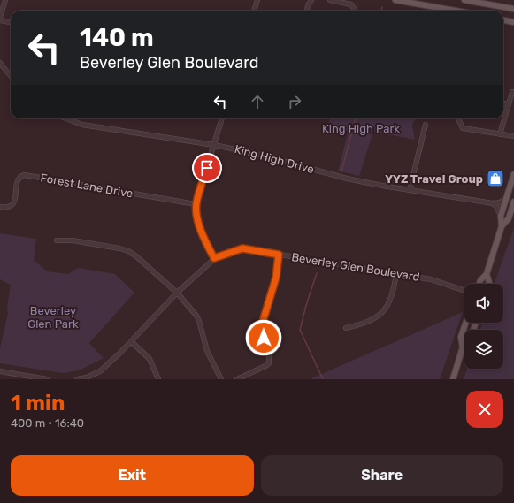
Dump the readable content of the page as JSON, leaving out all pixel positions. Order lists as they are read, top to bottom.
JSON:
{
  "streets": {
    "street": ["King High Drive", "Forest Lane Drive", "Beverley Glen Boulevard"]
  },
  "parks": ["King High Park", "Beverley Glen Park"],
  "places": {
    "shop": ["YYZ Travel Group"]
  },
  "page": {
    "turn": ["140 m", "Beverley Glen Boulevard"],
    "heading": ["1 min", "400 m · 16:40"],
    "buttons": ["Exit", "Share"]
  }
}
